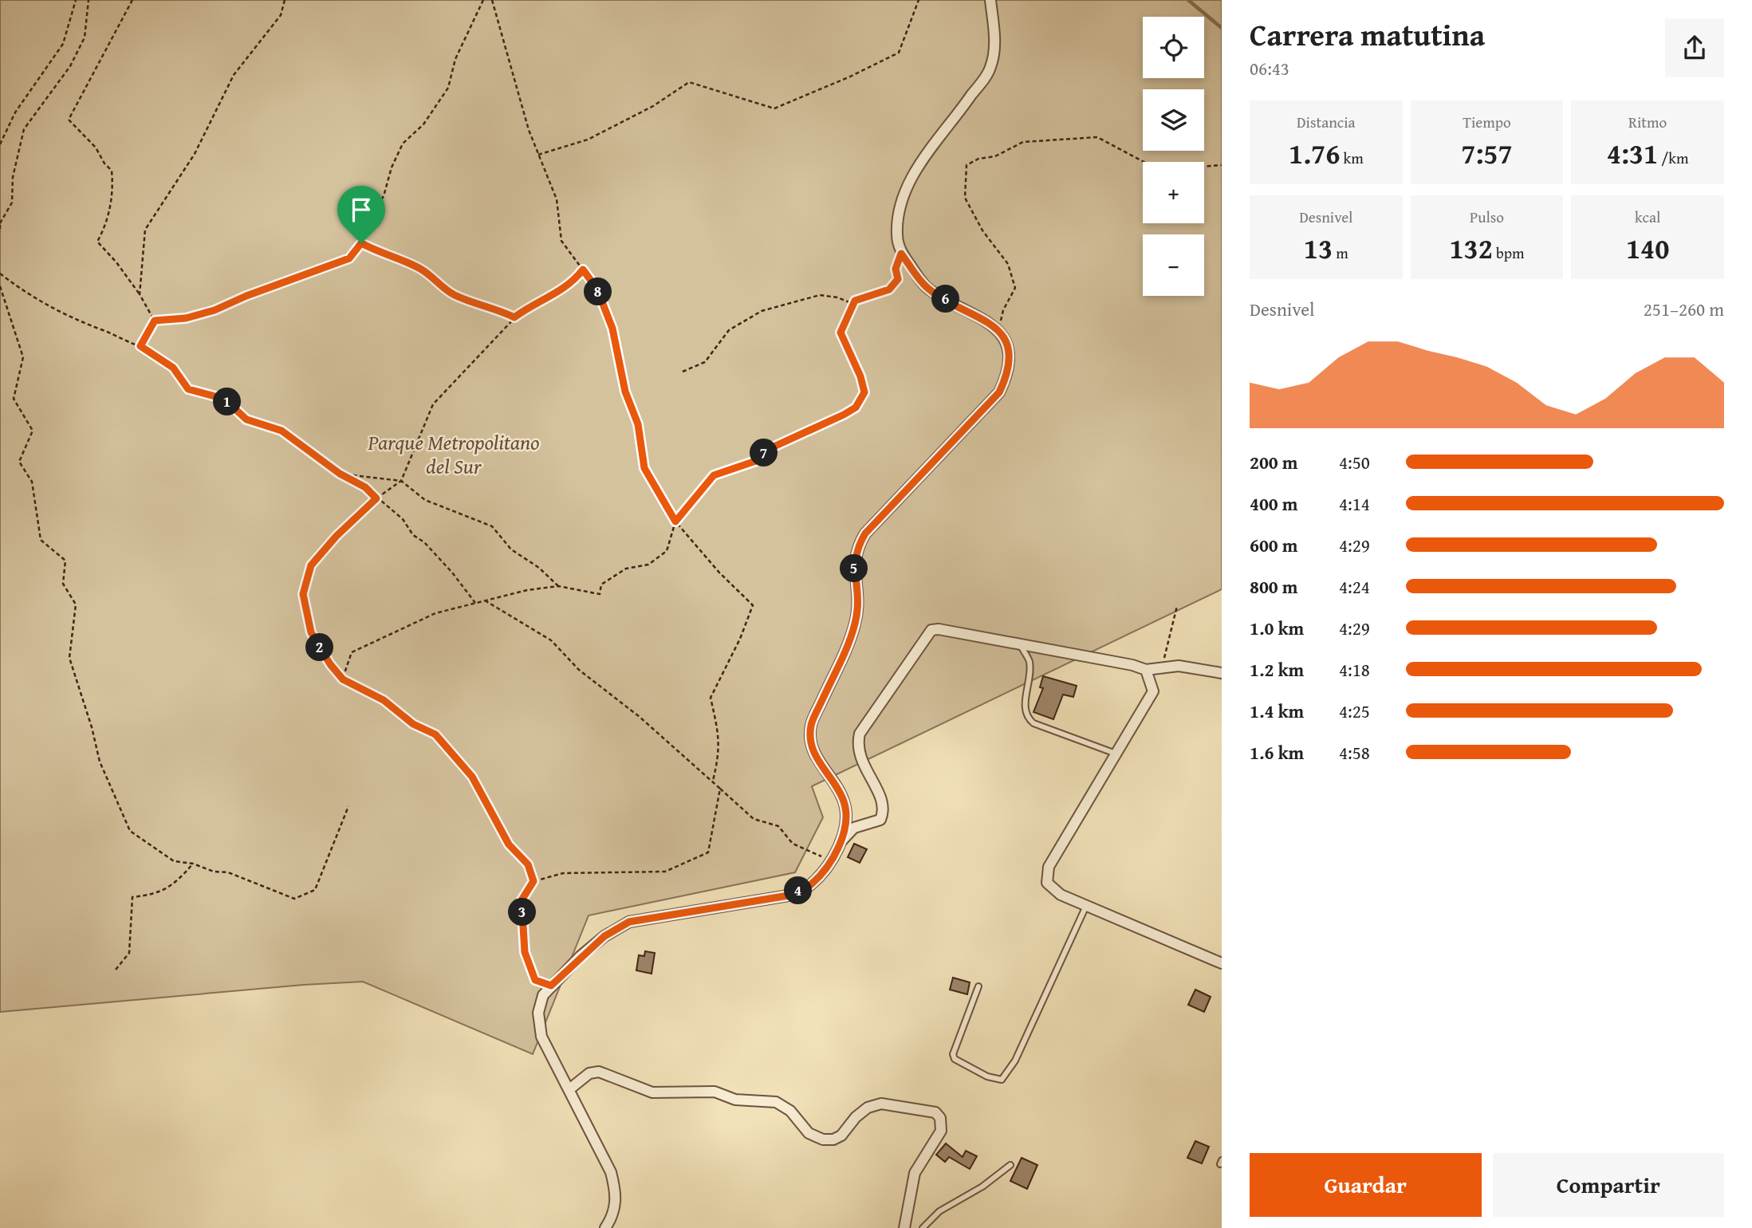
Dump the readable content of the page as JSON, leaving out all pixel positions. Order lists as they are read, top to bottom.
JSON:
{
  "parks": ["Parque Metropolitano del Sur"],
  "page": {
    "heading": ["Carrera matutina", "06:43"],
    "map_buttons": ["+", "−"],
    "stats": [
      ["Distancia", "1.76 km"],
      ["Tiempo", "7:57"],
      ["Ritmo", "4:31 /km"],
      ["Desnivel", "13 m"],
      ["Pulso", "132 bpm"],
      ["kcal", "140"]
    ],
    "pins": [
      "8",
      "6",
      "1",
      "7",
      "5",
      "2",
      "4",
      "3"
    ],
    "chart": ["Desnivel", "251–260 m"],
    "list": [
      {
        "name": "200 m",
        "note": "4:50"
      },
      {
        "name": "400 m",
        "note": "4:14"
      },
      {
        "name": "600 m",
        "note": "4:29"
      },
      {
        "name": "800 m",
        "note": "4:24"
      },
      {
        "name": "1.0 km",
        "note": "4:29"
      },
      {
        "name": "1.2 km",
        "note": "4:18"
      },
      {
        "name": "1.4 km",
        "note": "4:25"
      },
      {
        "name": "1.6 km",
        "note": "4:58"
      }
    ],
    "buttons": ["Guardar", "Compartir"]
  }
}
